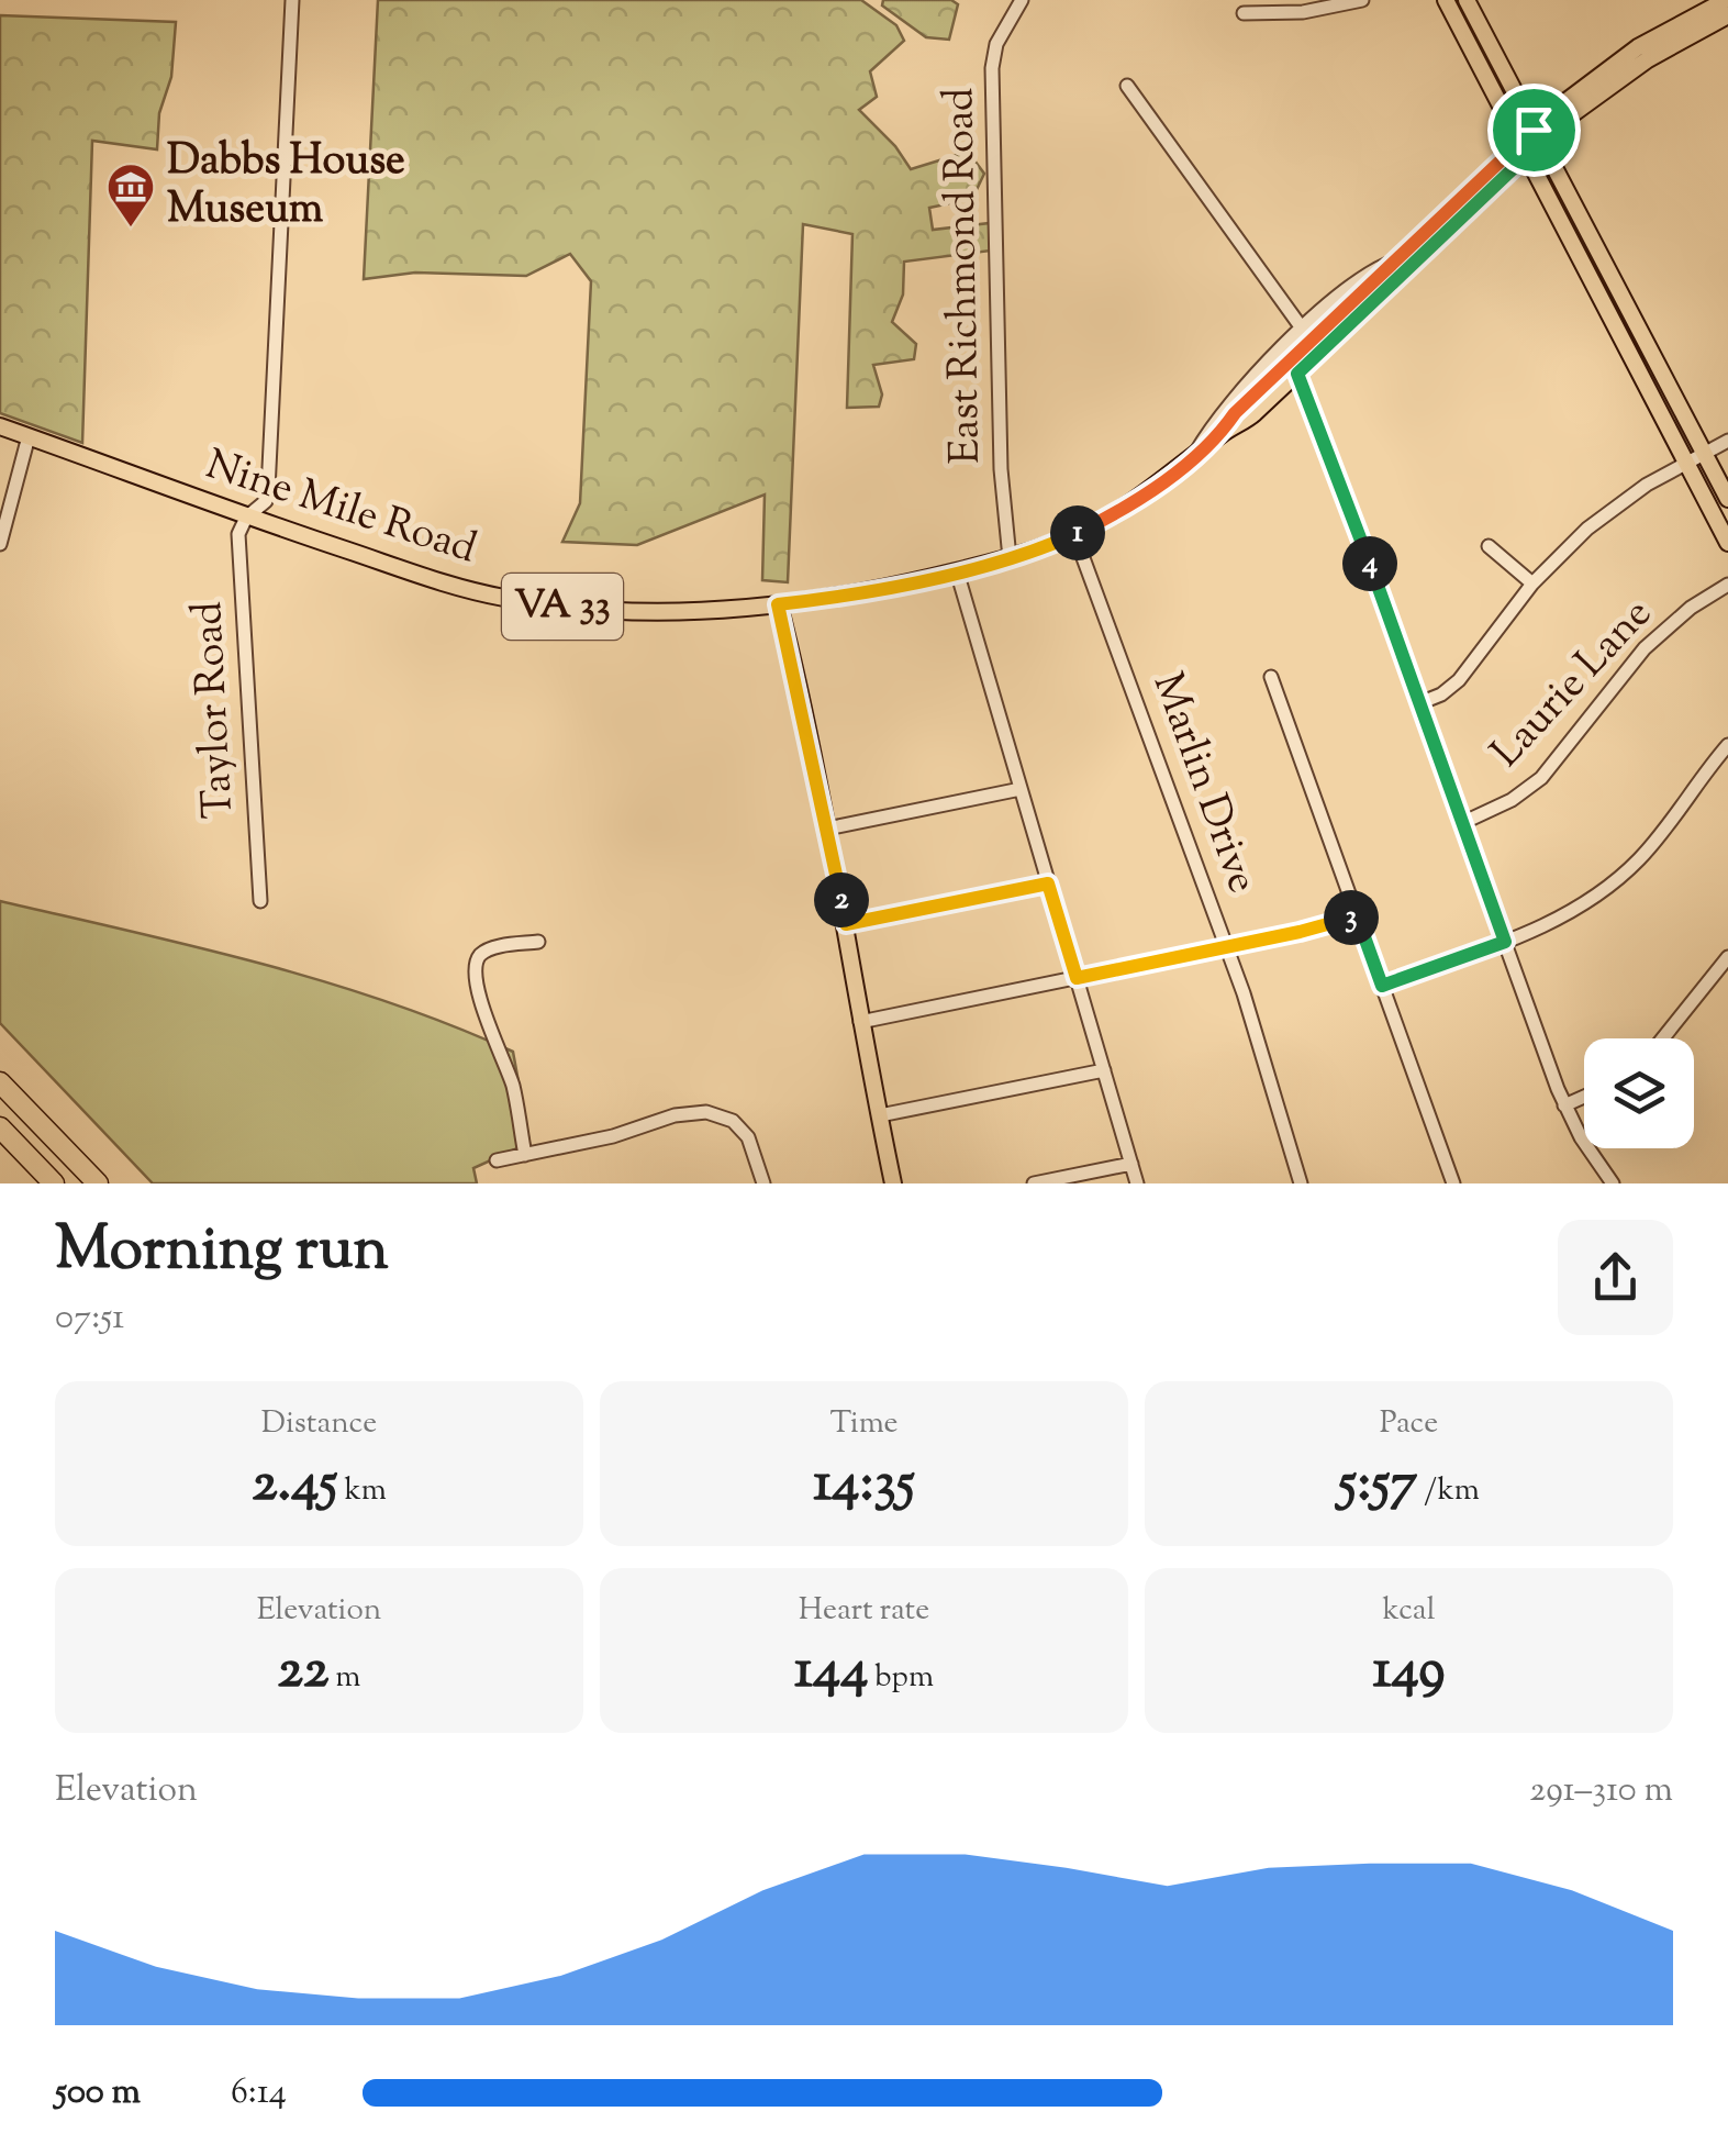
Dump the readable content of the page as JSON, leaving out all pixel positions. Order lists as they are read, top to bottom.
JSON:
{
  "streets": {
    "main road": ["Nine Mile Road", "VA 33"],
    "street": [
      "East Richmond Road",
      "Laurie Lane",
      "Taylor Road",
      "Marlin Drive"
    ]
  },
  "crossings": [
    ["East Richmond Road", "Nine Mile Road"],
    ["Nine Mile Road", "Taylor Road"],
    ["Nine Mile Road", "Marlin Drive"]
  ],
  "places": {
    "museum": ["Dabbs House Museum"]
  },
  "page": {
    "pins": [
      "1",
      "4",
      "2",
      "3"
    ],
    "heading": ["Morning run", "07:51"],
    "stats": [
      ["Distance", "2.45 km"],
      ["Time", "14:35"],
      ["Pace", "5:57 /km"],
      ["Elevation", "22 m"],
      ["Heart rate", "144 bpm"],
      ["kcal", "149"]
    ],
    "chart": ["Elevation", "291–310 m"],
    "list": [
      {
        "name": "500 m",
        "note": "6:14"
      }
    ]
  }
}
